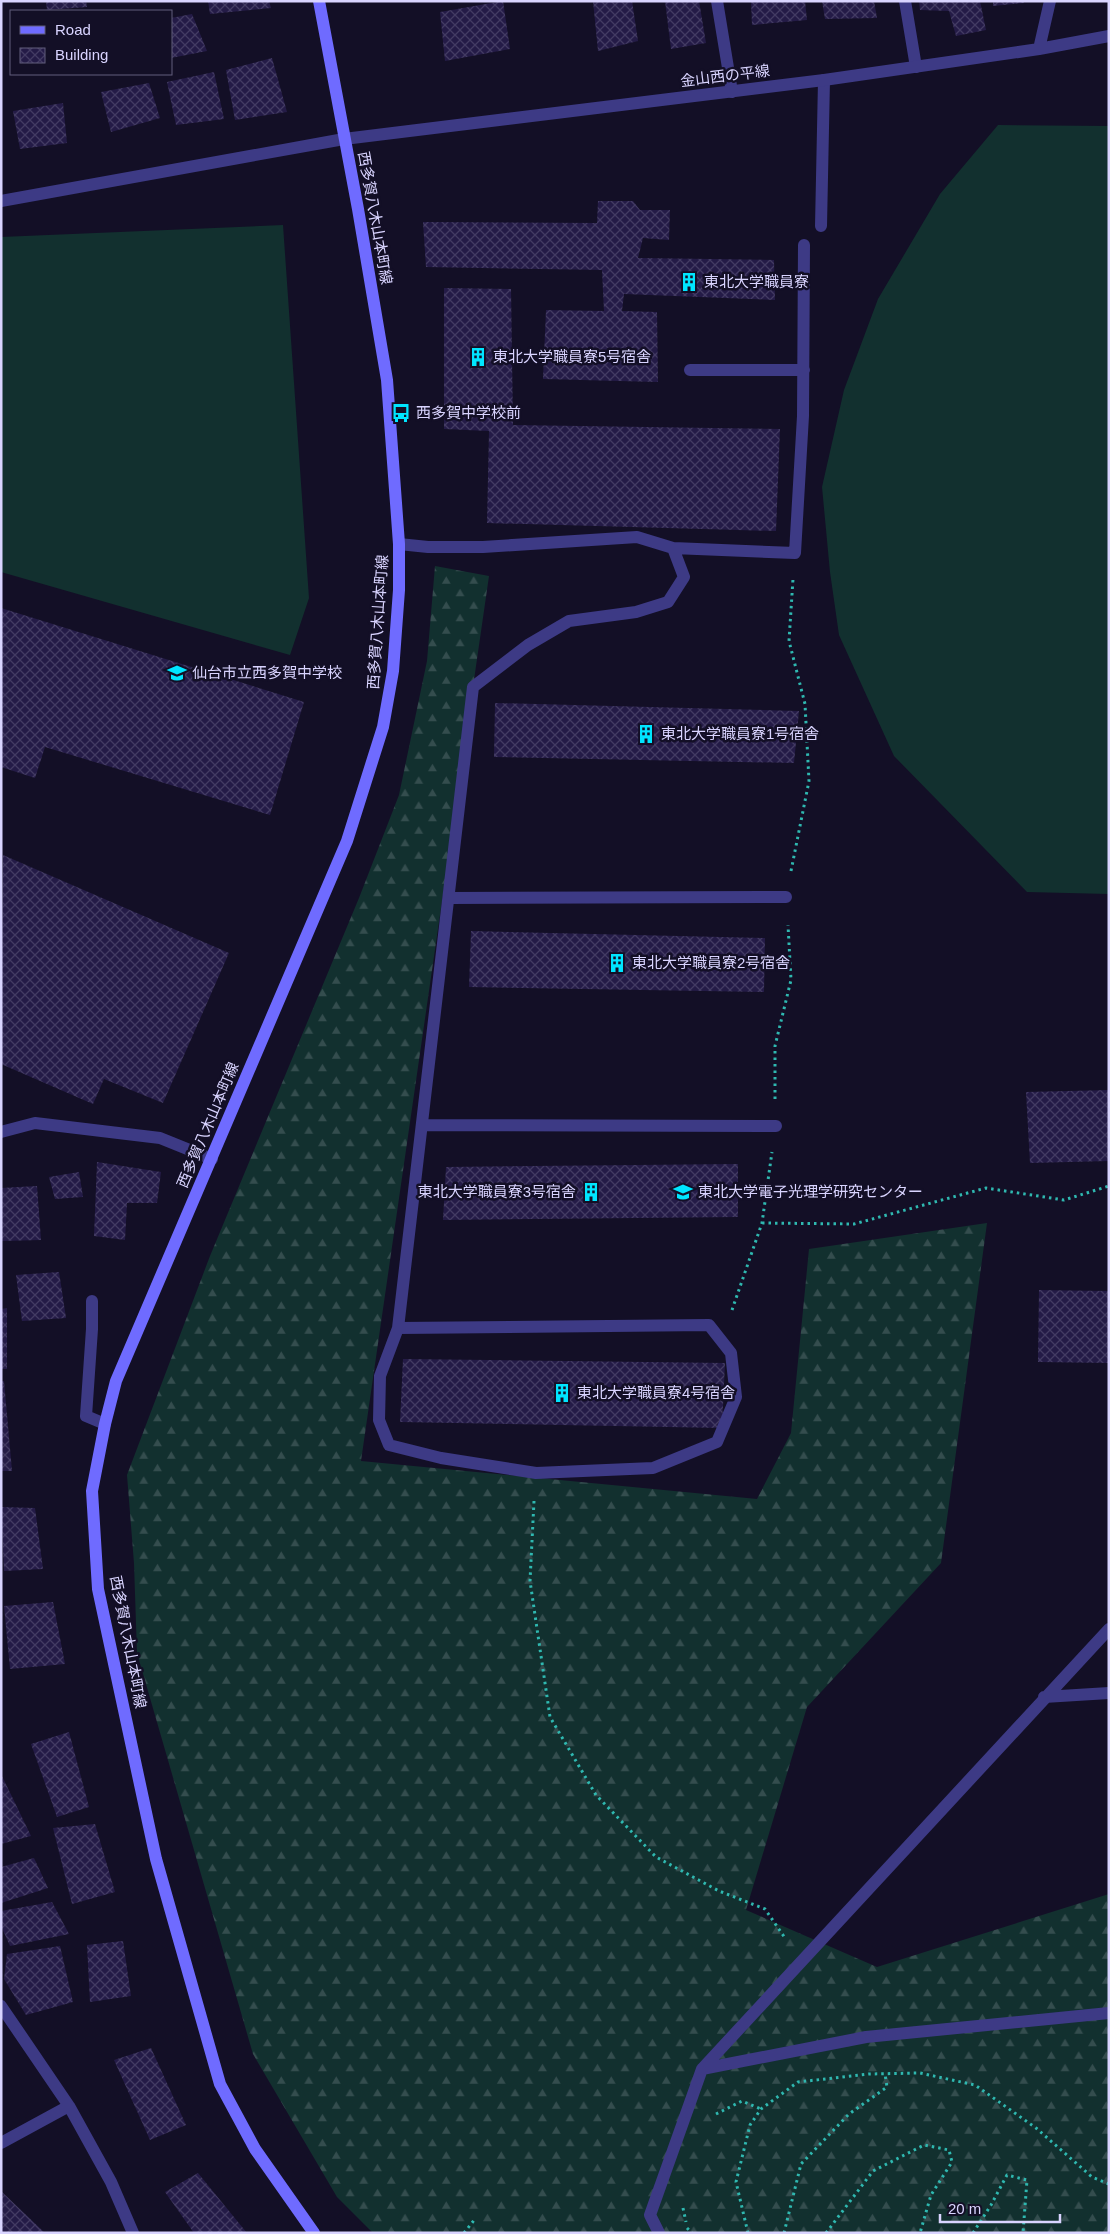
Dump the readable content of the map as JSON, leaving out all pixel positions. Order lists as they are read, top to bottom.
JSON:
{
  "streets": {
    "street": ["金山西の平線", "西多賀八木山本町線"]
  },
  "crossings": [
    ["金山西の平線", "西多賀八木山本町線"]
  ],
  "places": {
    "building": [
      "東北大学職員寮",
      "東北大学職員寮5号宿舎",
      "東北大学職員寮1号宿舎",
      "東北大学職員寮2号宿舎",
      "東北大学職員寮3号宿舎",
      "東北大学職員寮4号宿舎"
    ],
    "bus stop": ["西多賀中学校前"],
    "school or university": ["仙台市立西多賀中学校", "東北大学電子光理学研究センター"]
  },
  "legend": ["Road", "Building"],
  "scale_bar": "20 m"
}
